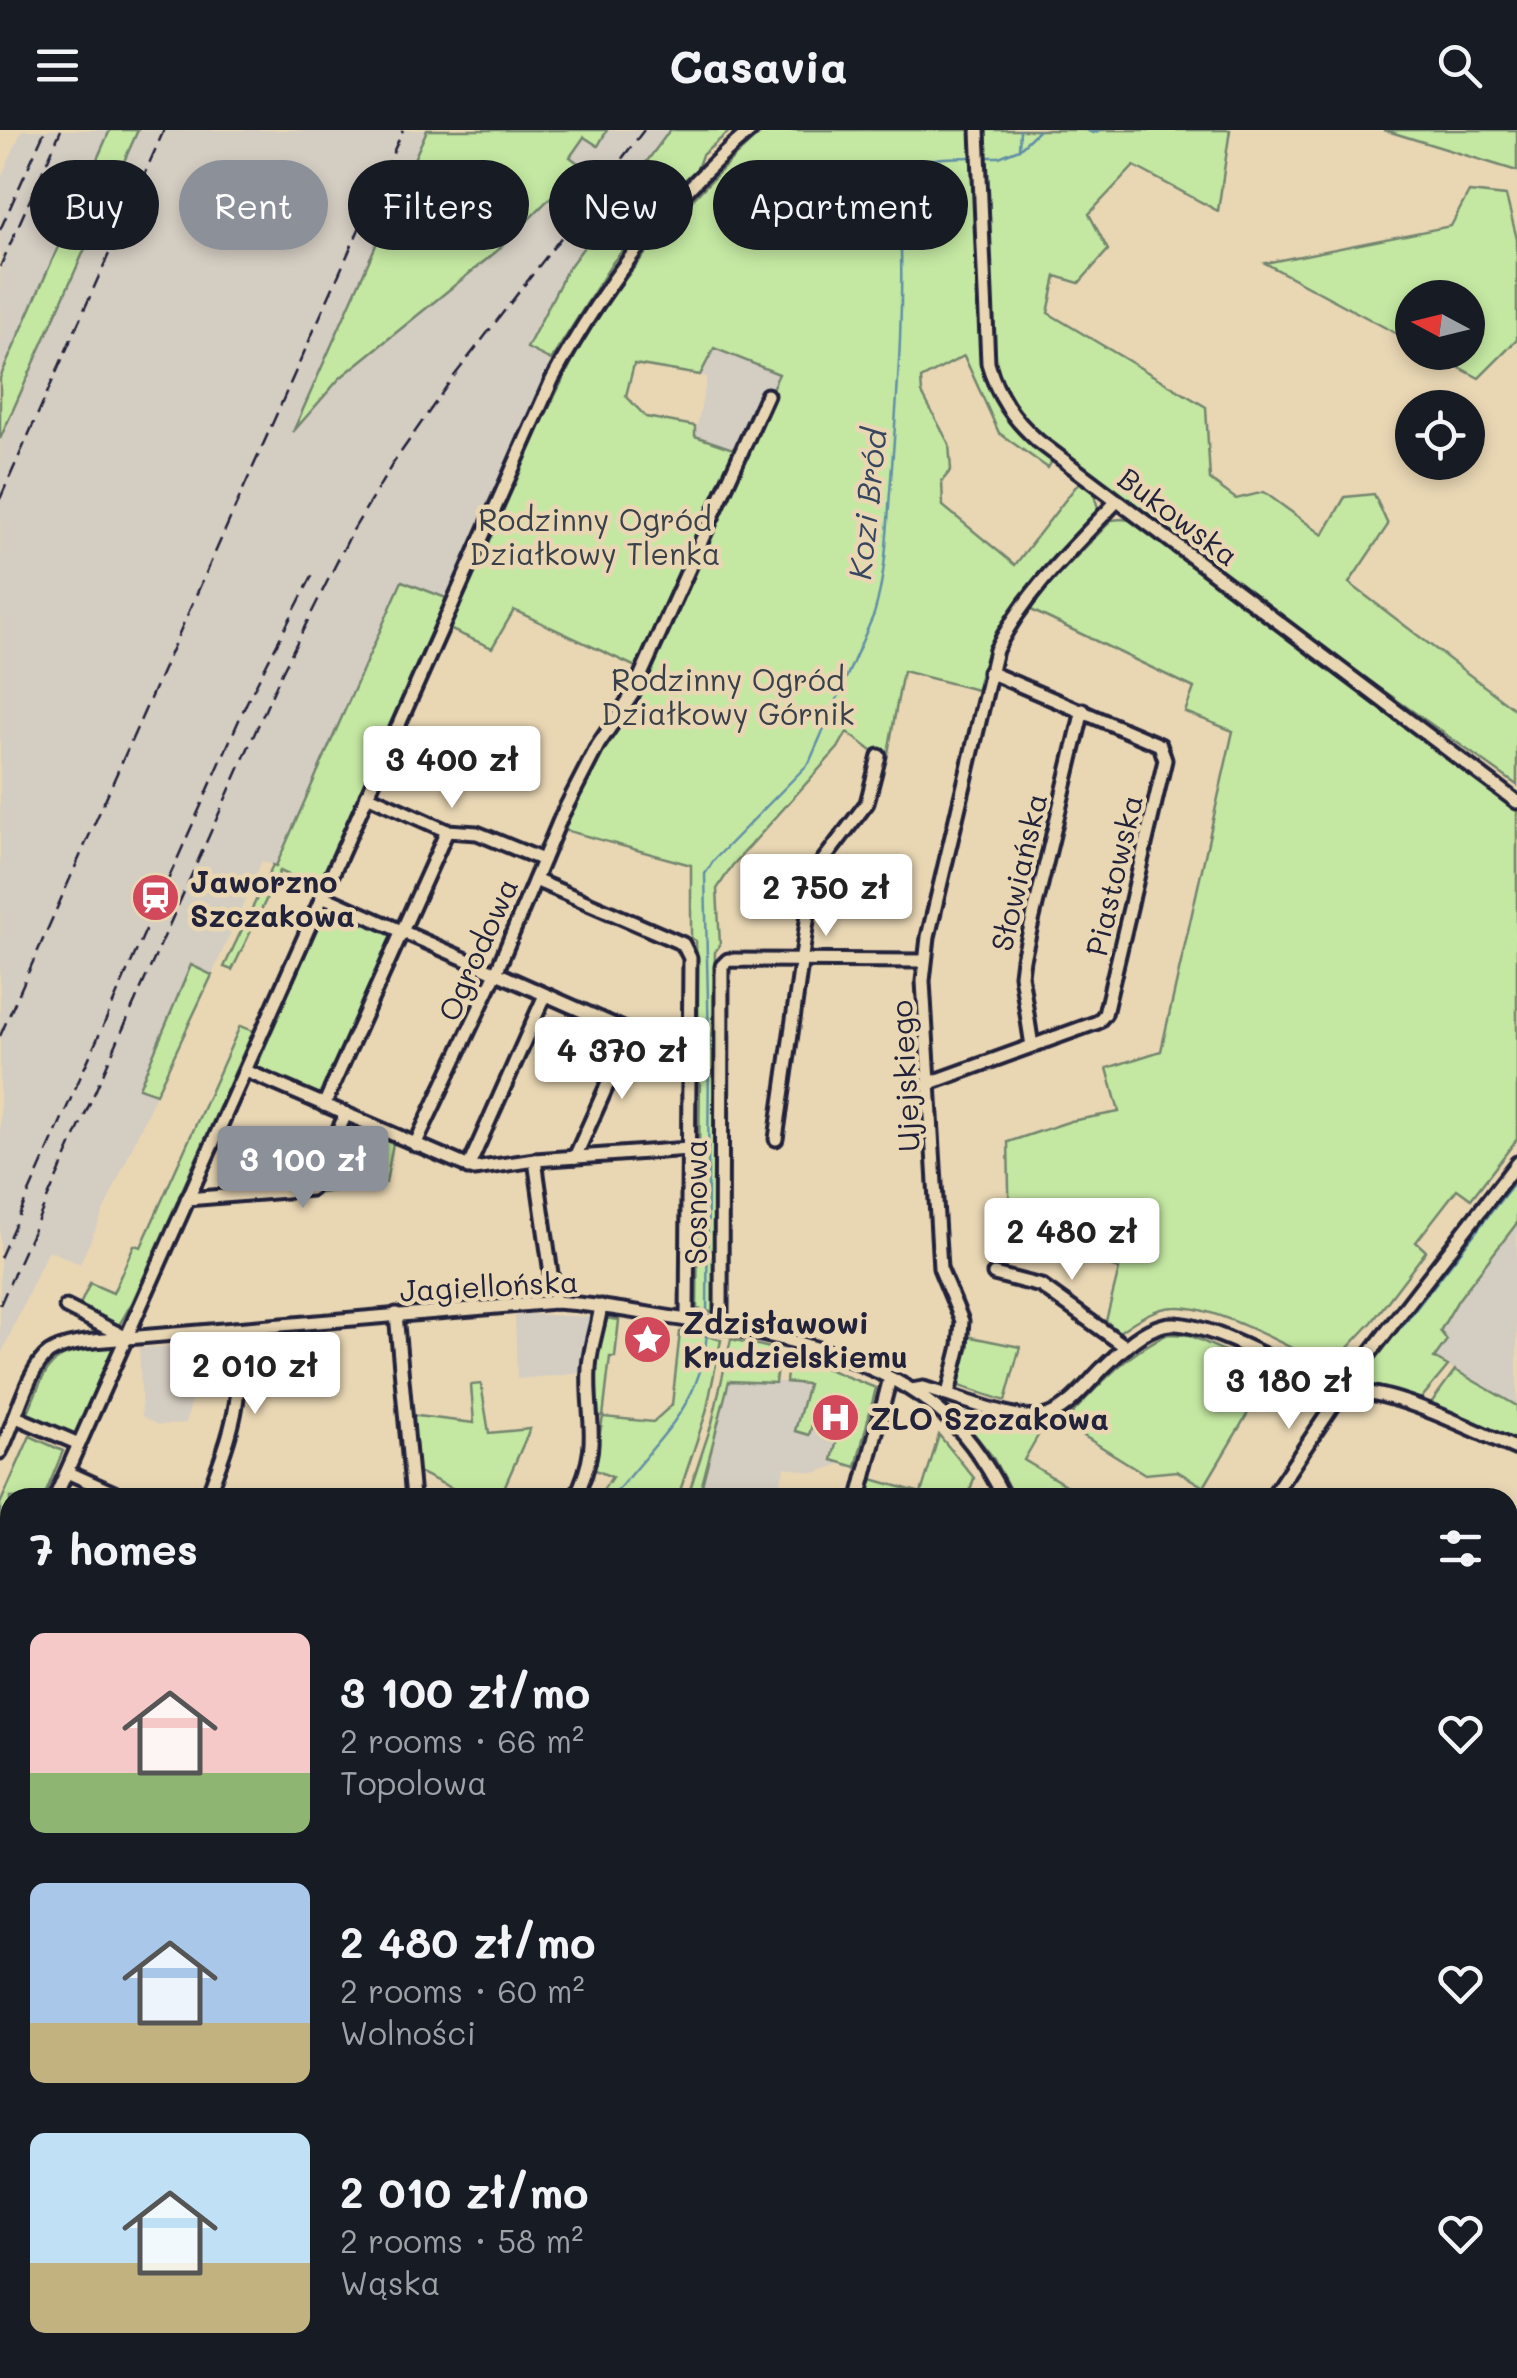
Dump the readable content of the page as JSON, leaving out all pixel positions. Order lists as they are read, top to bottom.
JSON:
{
  "streets": {
    "street": [
      "Bukowska",
      "Słowiańska",
      "Piastowska",
      "Ogrodowa",
      "Ujejskiego",
      "Sosnowa",
      "Jagiellońska"
    ]
  },
  "crossings": [
    ["Bukowska", "Ujejskiego"],
    ["Słowiańska", "Piastowska"],
    ["Piastowska", "Ujejskiego"],
    ["Ujejskiego", "Jagiellońska"],
    ["Sosnowa", "Jagiellońska"]
  ],
  "water": ["Kozi Bród"],
  "parks": ["Rodzinny Ogród Działkowy Tlenka", "Rodzinny Ogród Działkowy Górnik"],
  "places": {
    "station": ["Jaworzno Szczakowa"],
    "place": ["Zdzisławowi Krudzielskiemu"],
    "hospital": ["ZLO Szczakowa"]
  },
  "north": "left",
  "page": {
    "header": "Casavia",
    "chip": [
      "Buy",
      "Rent",
      "Filters",
      "New",
      "Apartment"
    ],
    "price": [
      "3 400 zł",
      "2 750 zł",
      "4 370 zł",
      "3 100 zł",
      "2 480 zł",
      "2 010 zł",
      "3 180 zł"
    ],
    "heading": "7 homes",
    "list": [
      {
        "name": "3 100 zł/mo",
        "note": "2 rooms · 66 m² · Topolowa"
      },
      {
        "name": "2 480 zł/mo",
        "note": "2 rooms · 60 m² · Wolności"
      },
      {
        "name": "2 010 zł/mo",
        "note": "2 rooms · 58 m² · Wąska"
      }
    ]
  }
}
